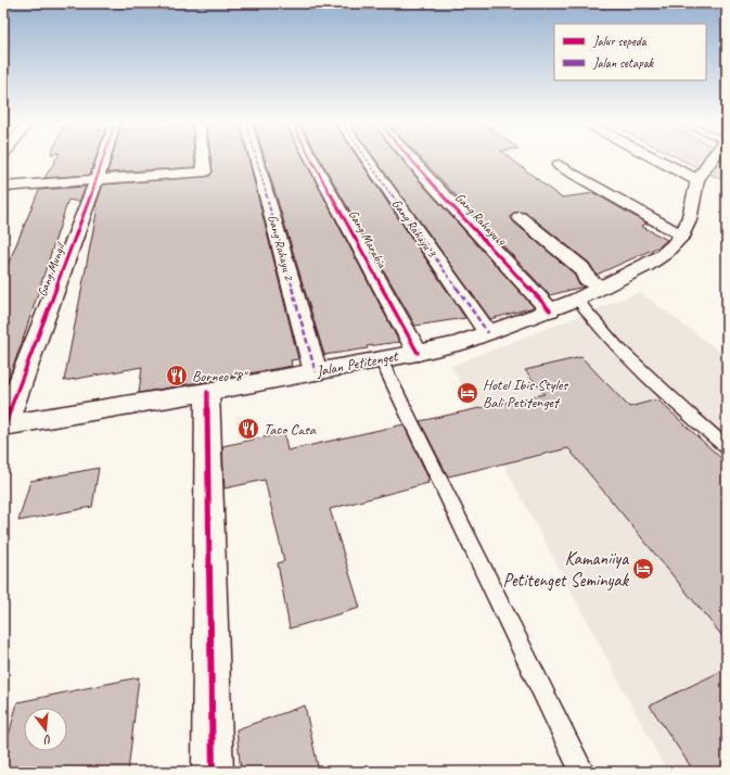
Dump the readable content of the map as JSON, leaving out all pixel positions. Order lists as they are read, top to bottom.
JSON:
{
  "streets": {
    "street": [
      "Gang Rahayu 4",
      "Gang Rahayu 3",
      "Gang Marabia",
      "Gang Rahayu 2",
      "Gang Mungil",
      "Jalan Petitenget"
    ]
  },
  "crossings": [
    ["Gang Rahayu 4", "Jalan Petitenget"],
    ["Gang Rahayu 3", "Jalan Petitenget"],
    ["Gang Marabia", "Jalan Petitenget"],
    ["Gang Rahayu 2", "Jalan Petitenget"],
    ["Gang Mungil", "Jalan Petitenget"]
  ],
  "places": {
    "restaurant": ["Borneo \"8\"", "Taco Casa"],
    "hotel": ["Hotel Ibis Styles Bali Petitenget", "Kamaniiya Petitenget Seminyak"]
  },
  "legend": ["Jalur sepeda", "Jalan setapak"],
  "north": "bottom"
}
